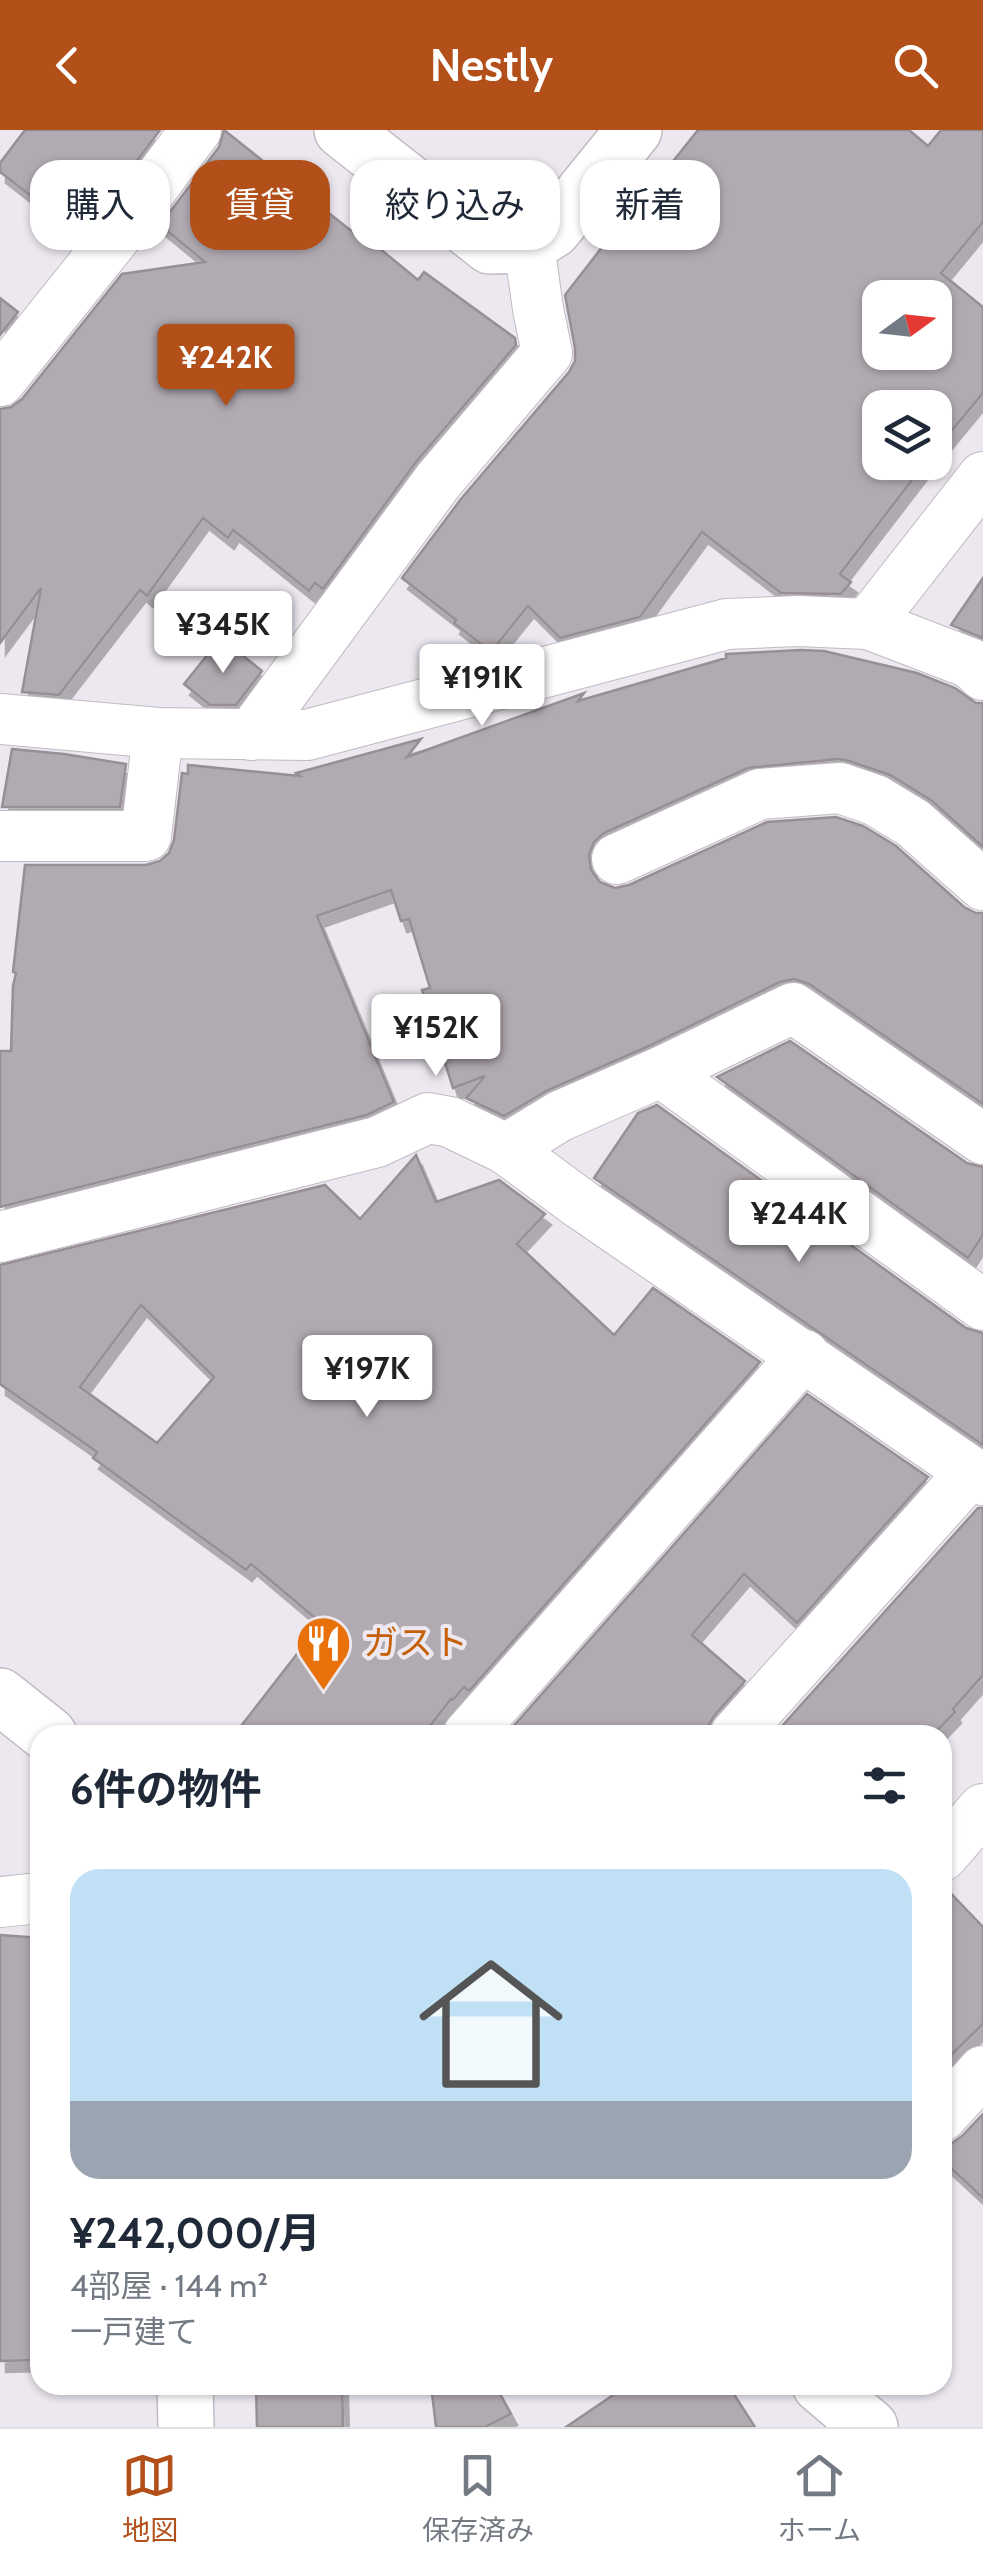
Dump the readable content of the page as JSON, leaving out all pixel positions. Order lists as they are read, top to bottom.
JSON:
{
  "places": {
    "restaurant": ["ガスト"]
  },
  "north": "right",
  "page": {
    "header": "Nestly",
    "chip": [
      "購入",
      "賃貸",
      "絞り込み",
      "新着"
    ],
    "price": [
      "¥242K",
      "¥345K",
      "¥191K",
      "¥152K",
      "¥244K",
      "¥197K"
    ],
    "heading": "6件の物件",
    "list": [
      {
        "name": "¥242,000/月",
        "note": "4部屋 · 144 m² · 一戸建て"
      }
    ],
    "tabs": ["地図", "保存済み", "ホーム"]
  }
}
